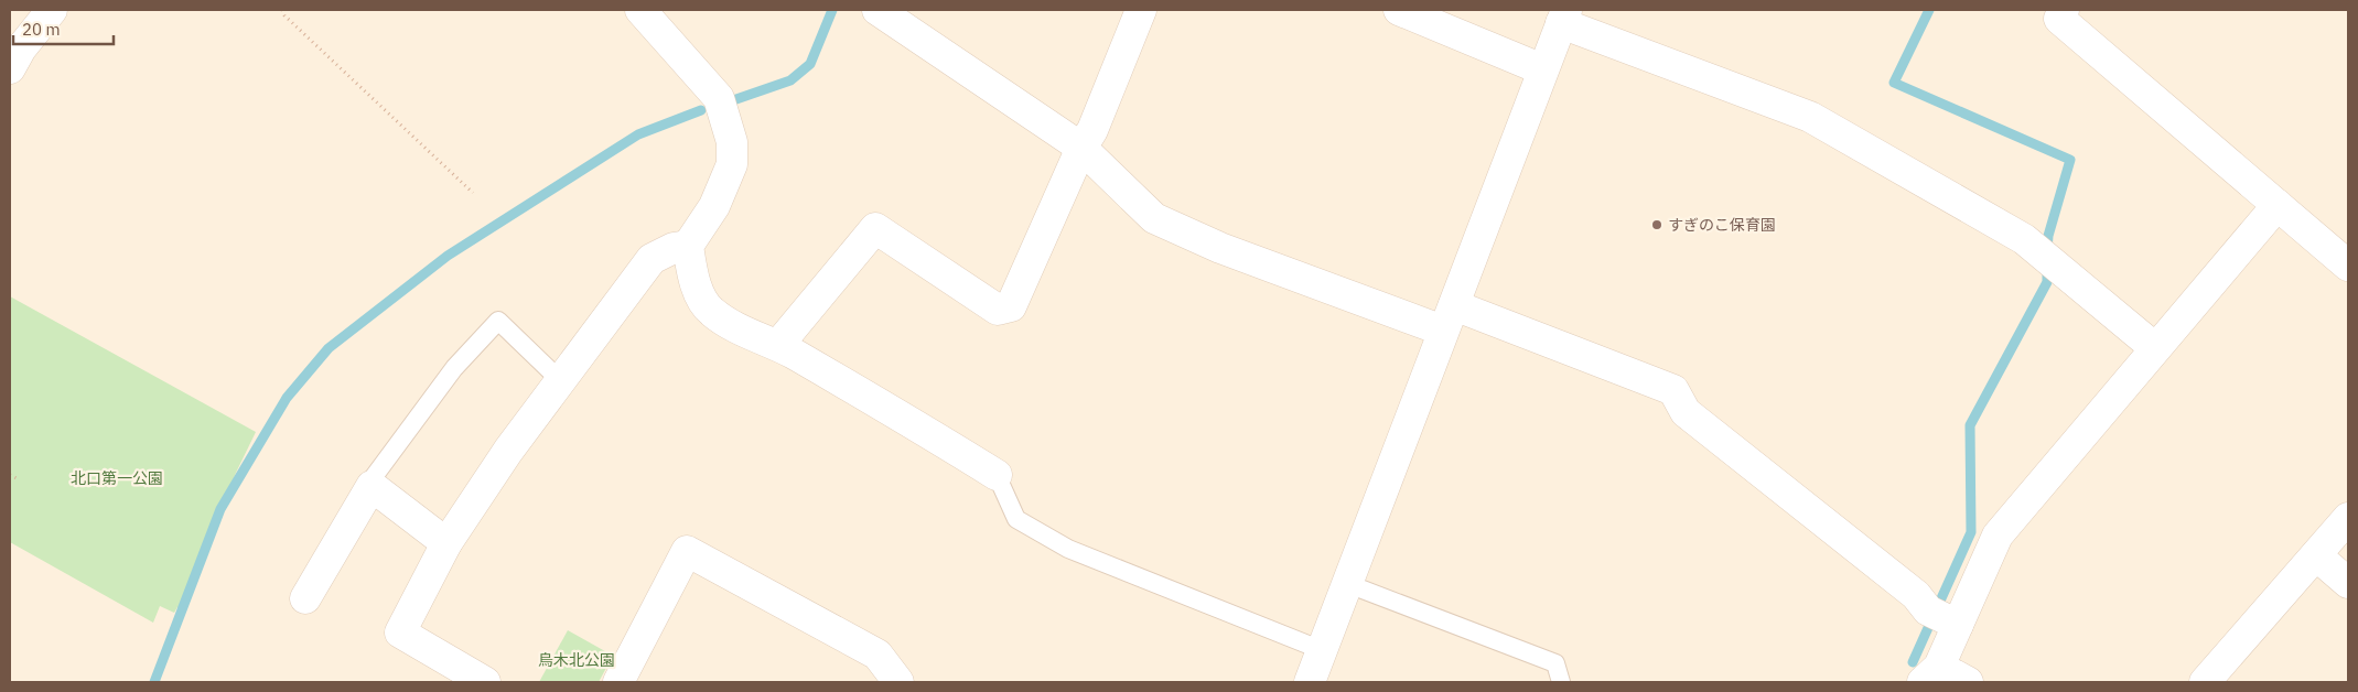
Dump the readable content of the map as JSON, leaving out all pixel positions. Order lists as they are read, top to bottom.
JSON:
{
  "parks": ["北口第一公園", "烏木北公園"],
  "places": ["すぎのこ保育園"],
  "scale_bar": "20 m"
}
